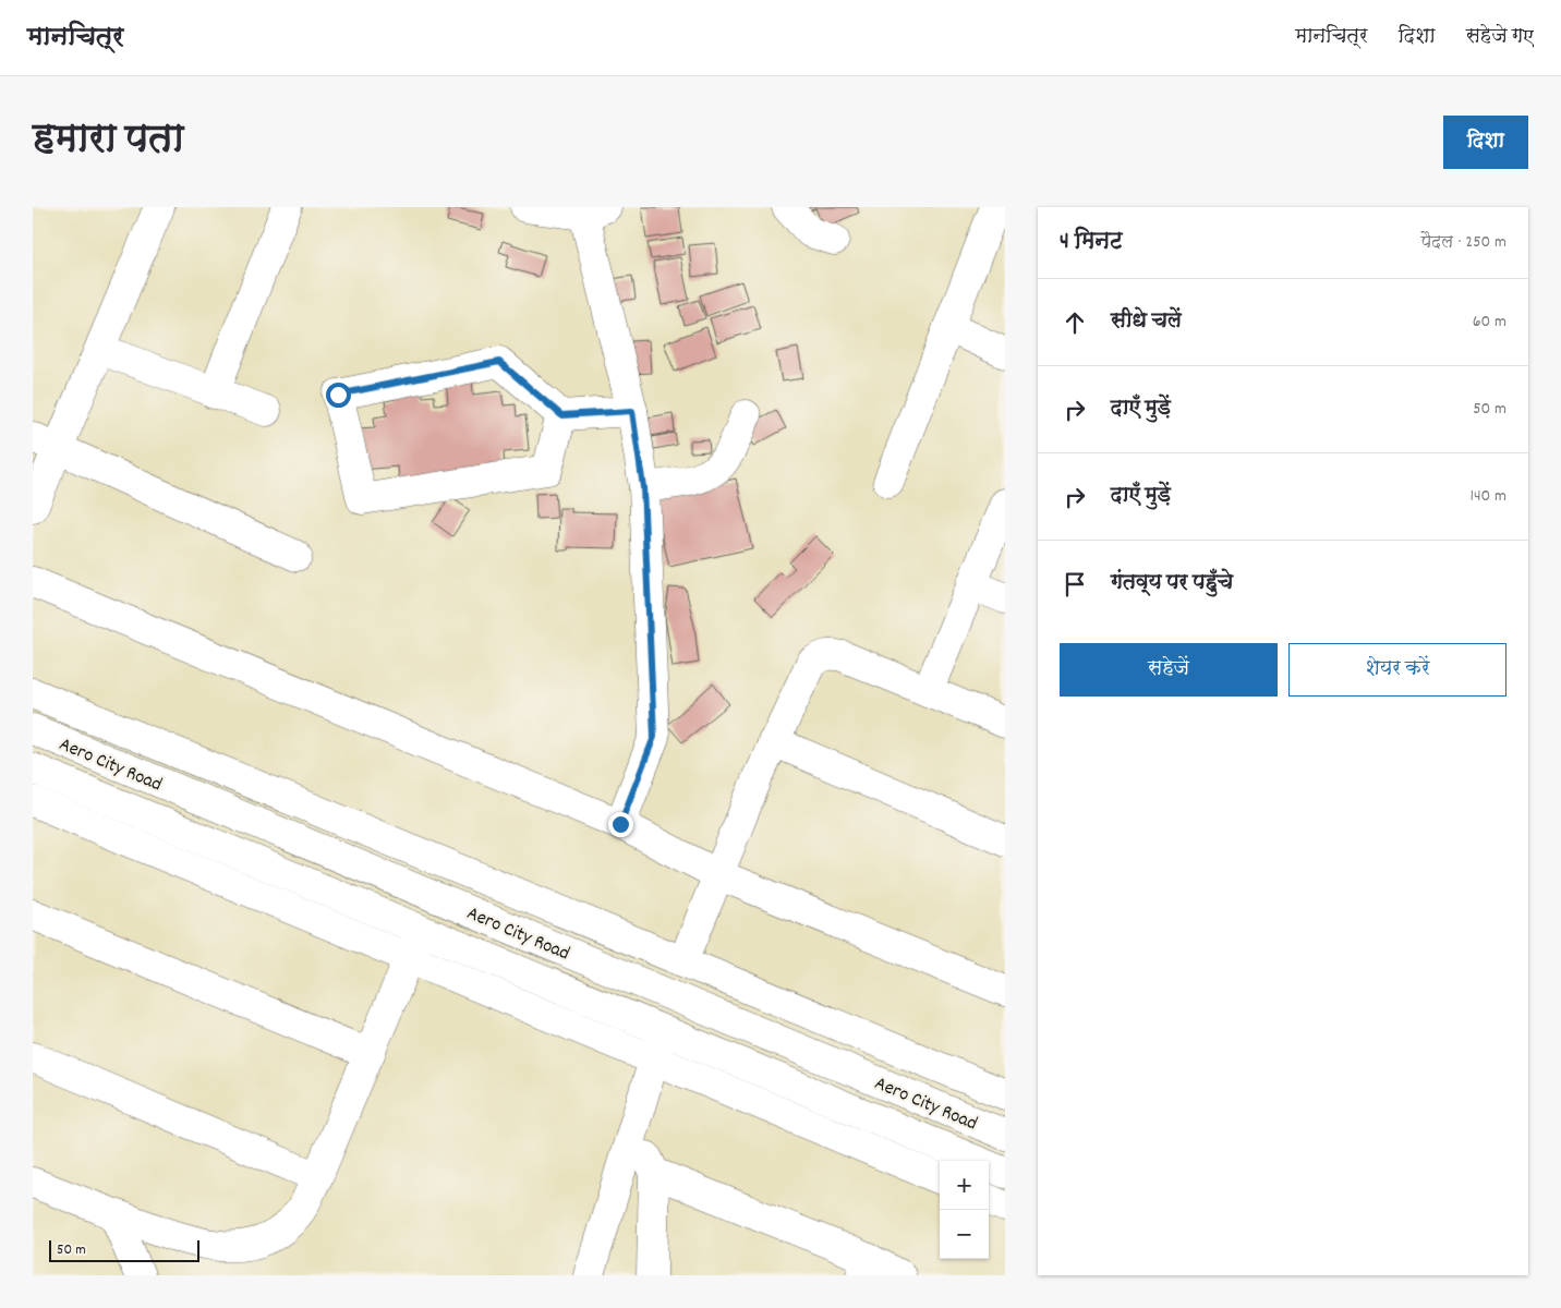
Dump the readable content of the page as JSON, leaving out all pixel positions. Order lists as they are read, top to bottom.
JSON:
{
  "streets": {
    "street": ["Aero City Road"]
  },
  "scale_bar": "50 m",
  "page": {
    "header": "मानचित्र",
    "nav": ["मानचित्र", "दिशा", "सहेजे गए"],
    "title": "हमारा पता",
    "buttons": [
      "दिशा",
      ["सहेजें", "शेयर करें"]
    ],
    "heading": ["4 मिनट", "पैदल · 250 m"],
    "list": [
      ["सीधे चलें", "60 m"],
      ["दाएँ मुड़ें", "50 m"],
      ["दाएँ मुड़ें", "140 m"],
      "गंतव्य पर पहुँचे"
    ],
    "map_buttons": ["+", "−"],
    "scale": "50 m"
  }
}
